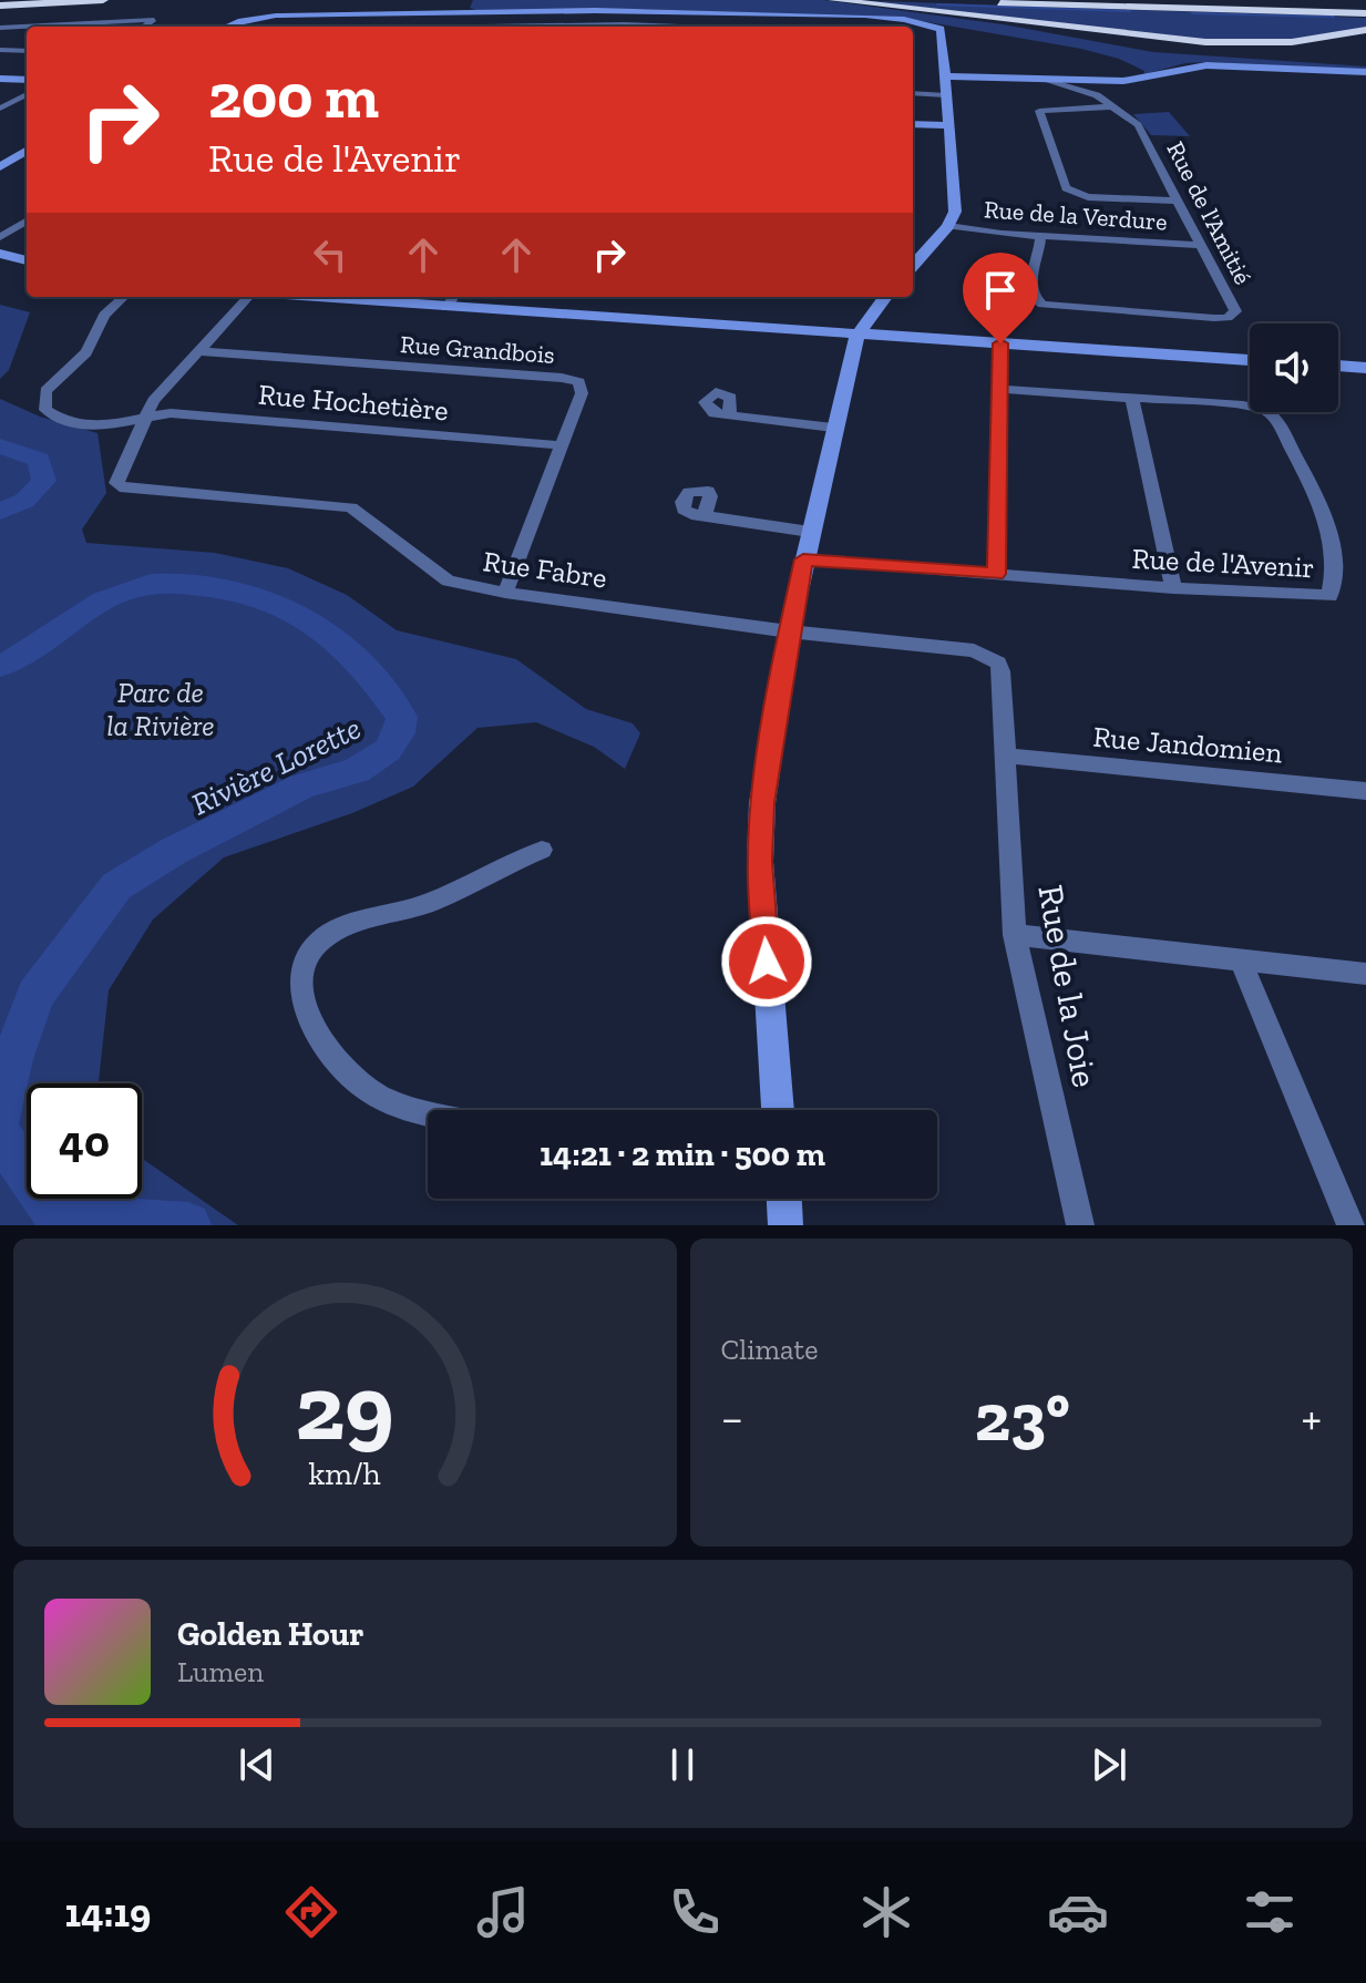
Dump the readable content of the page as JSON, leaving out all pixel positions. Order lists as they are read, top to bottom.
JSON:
{
  "streets": {
    "street": [
      "Rue de l'Amitié",
      "Rue de la Verdure",
      "Rue Grandbois",
      "Rue Hochetière",
      "Rue de l'Avenir",
      "Rue Fabre",
      "Rue Jandomien",
      "Rue de la Joie"
    ]
  },
  "crossings": [
    ["Rue de l'Amitié", "Rue de la Verdure"],
    ["Rue Grandbois", "Rue Hochetière"],
    ["Rue Grandbois", "Rue Fabre"],
    ["Rue Hochetière", "Rue Fabre"],
    ["Rue Fabre", "Rue de la Joie"],
    ["Rue Jandomien", "Rue de la Joie"]
  ],
  "water": ["Rivière Lorette"],
  "parks": ["Parc de la Rivière"],
  "page": {
    "turn": ["200 m", "Rue de l'Avenir"],
    "limit": "40",
    "trip": "14:21 · 2 min · 500 m",
    "tile": "Climate",
    "heat": ["−", "23°", "+"],
    "song": ["Golden Hour", "Lumen"],
    "tabs": "14:19",
    "gauge": ["29", "km/h"]
  }
}
